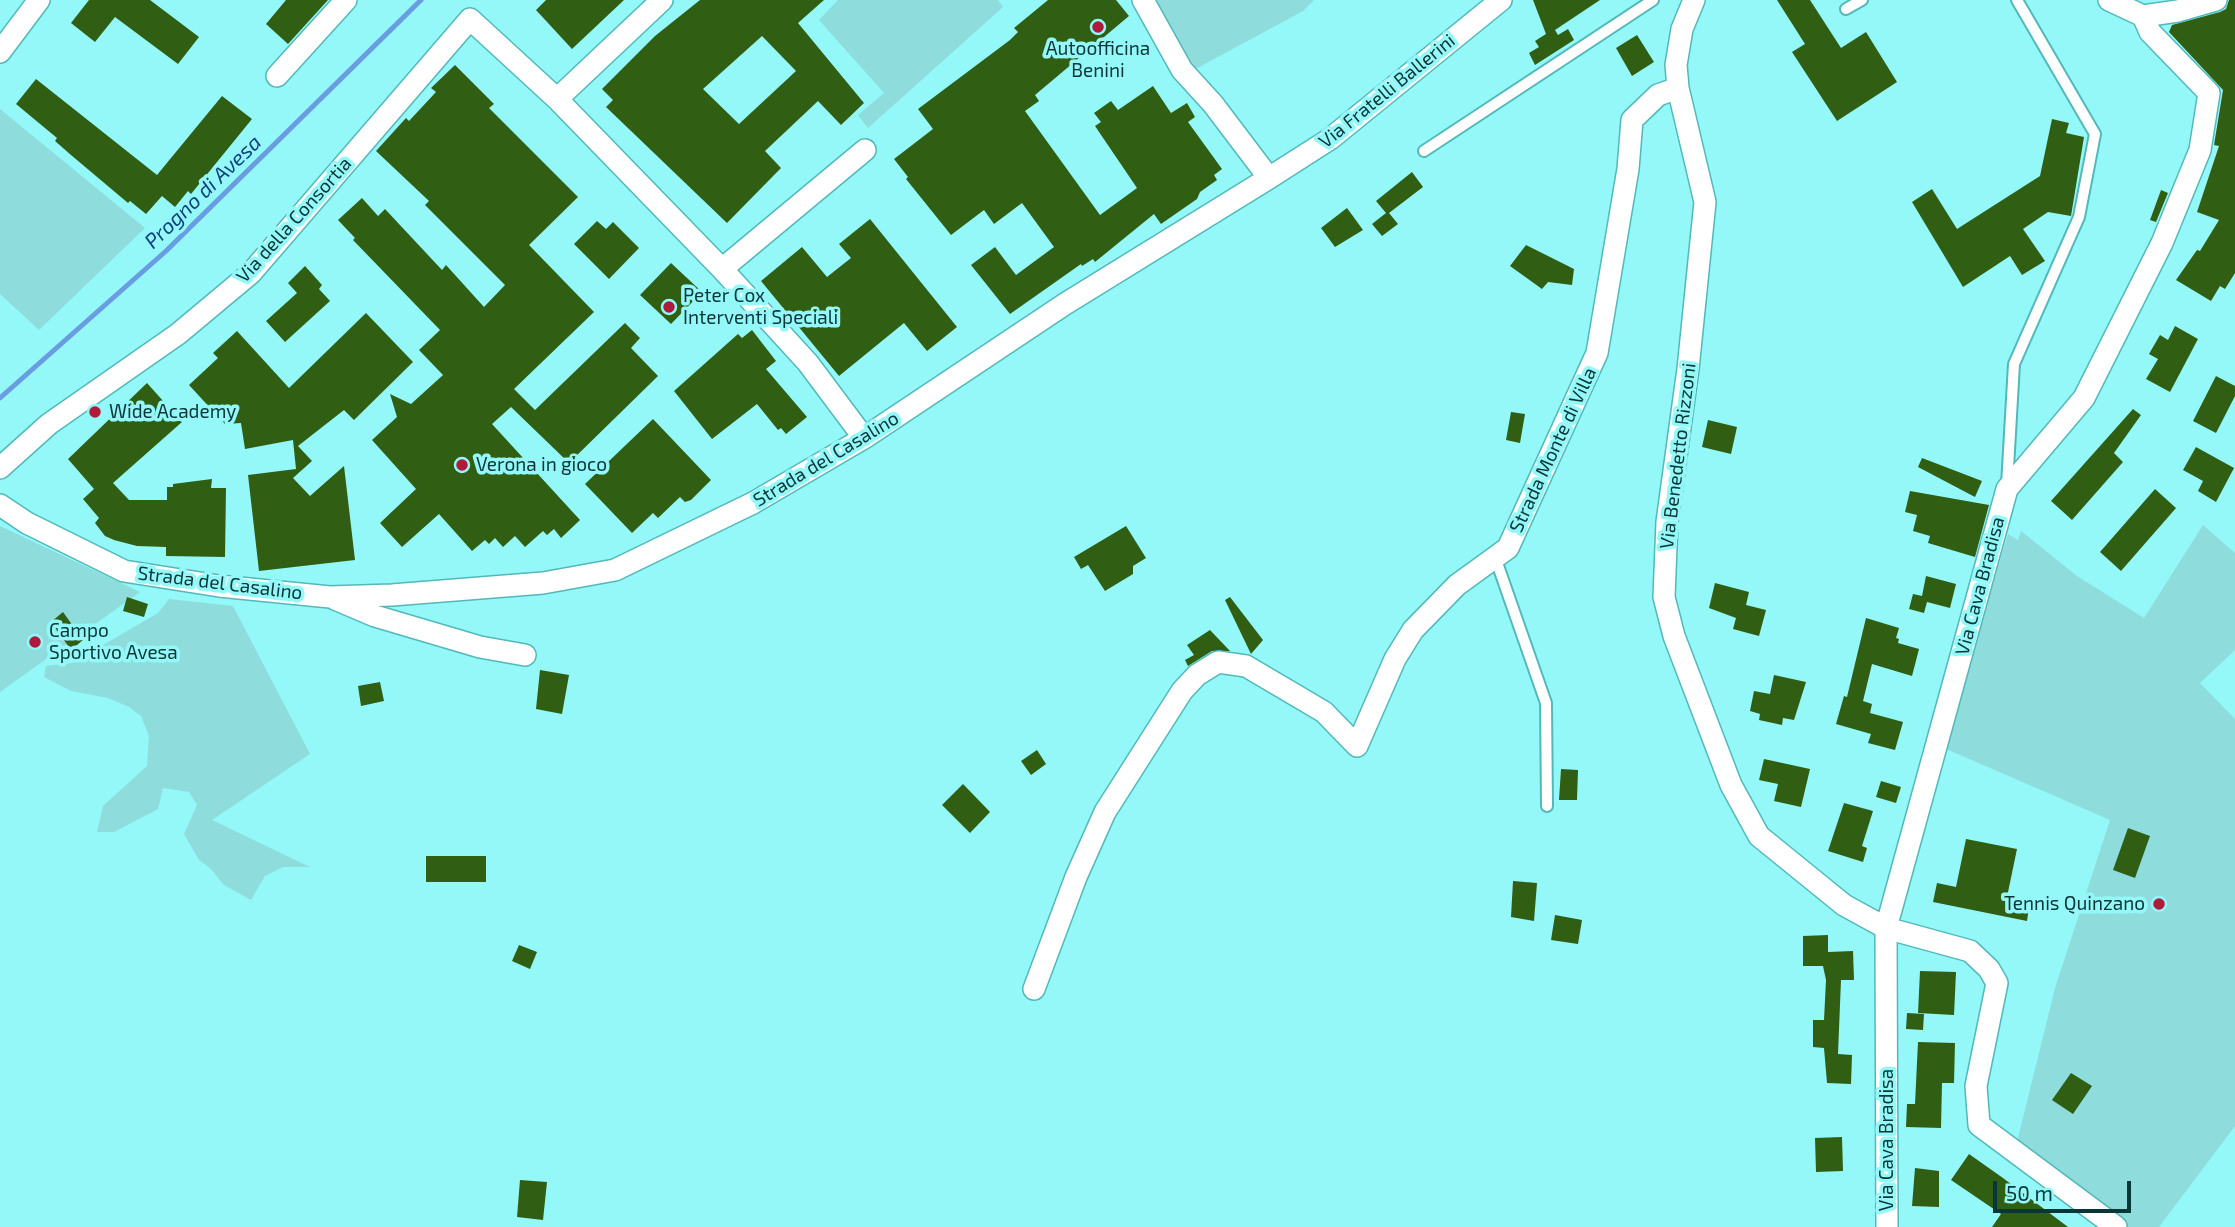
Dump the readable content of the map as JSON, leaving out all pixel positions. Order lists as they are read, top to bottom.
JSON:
{
  "streets": {
    "street": [
      "Via Fratelli Ballerini",
      "Via della Consortia",
      "Strada Monte di Villa",
      "Via Benedetto Rizzoni",
      "Strada del Casalino",
      "Via Cava Bradisa"
    ]
  },
  "crossings": [
    ["Via Fratelli Ballerini", "Strada del Casalino"],
    ["Via della Consortia", "Strada del Casalino"],
    ["Strada Monte di Villa", "Via Benedetto Rizzoni"],
    ["Via Benedetto Rizzoni", "Via Cava Bradisa"]
  ],
  "water": ["Progno di Avesa"],
  "places": [
    "Autoofficina Benini",
    "Peter Cox Interventi Speciali",
    "Wide Academy",
    "Verona in gioco",
    "Campo Sportivo Avesa",
    "Tennis Quinzano"
  ],
  "scale_bar": "50 m"
}
